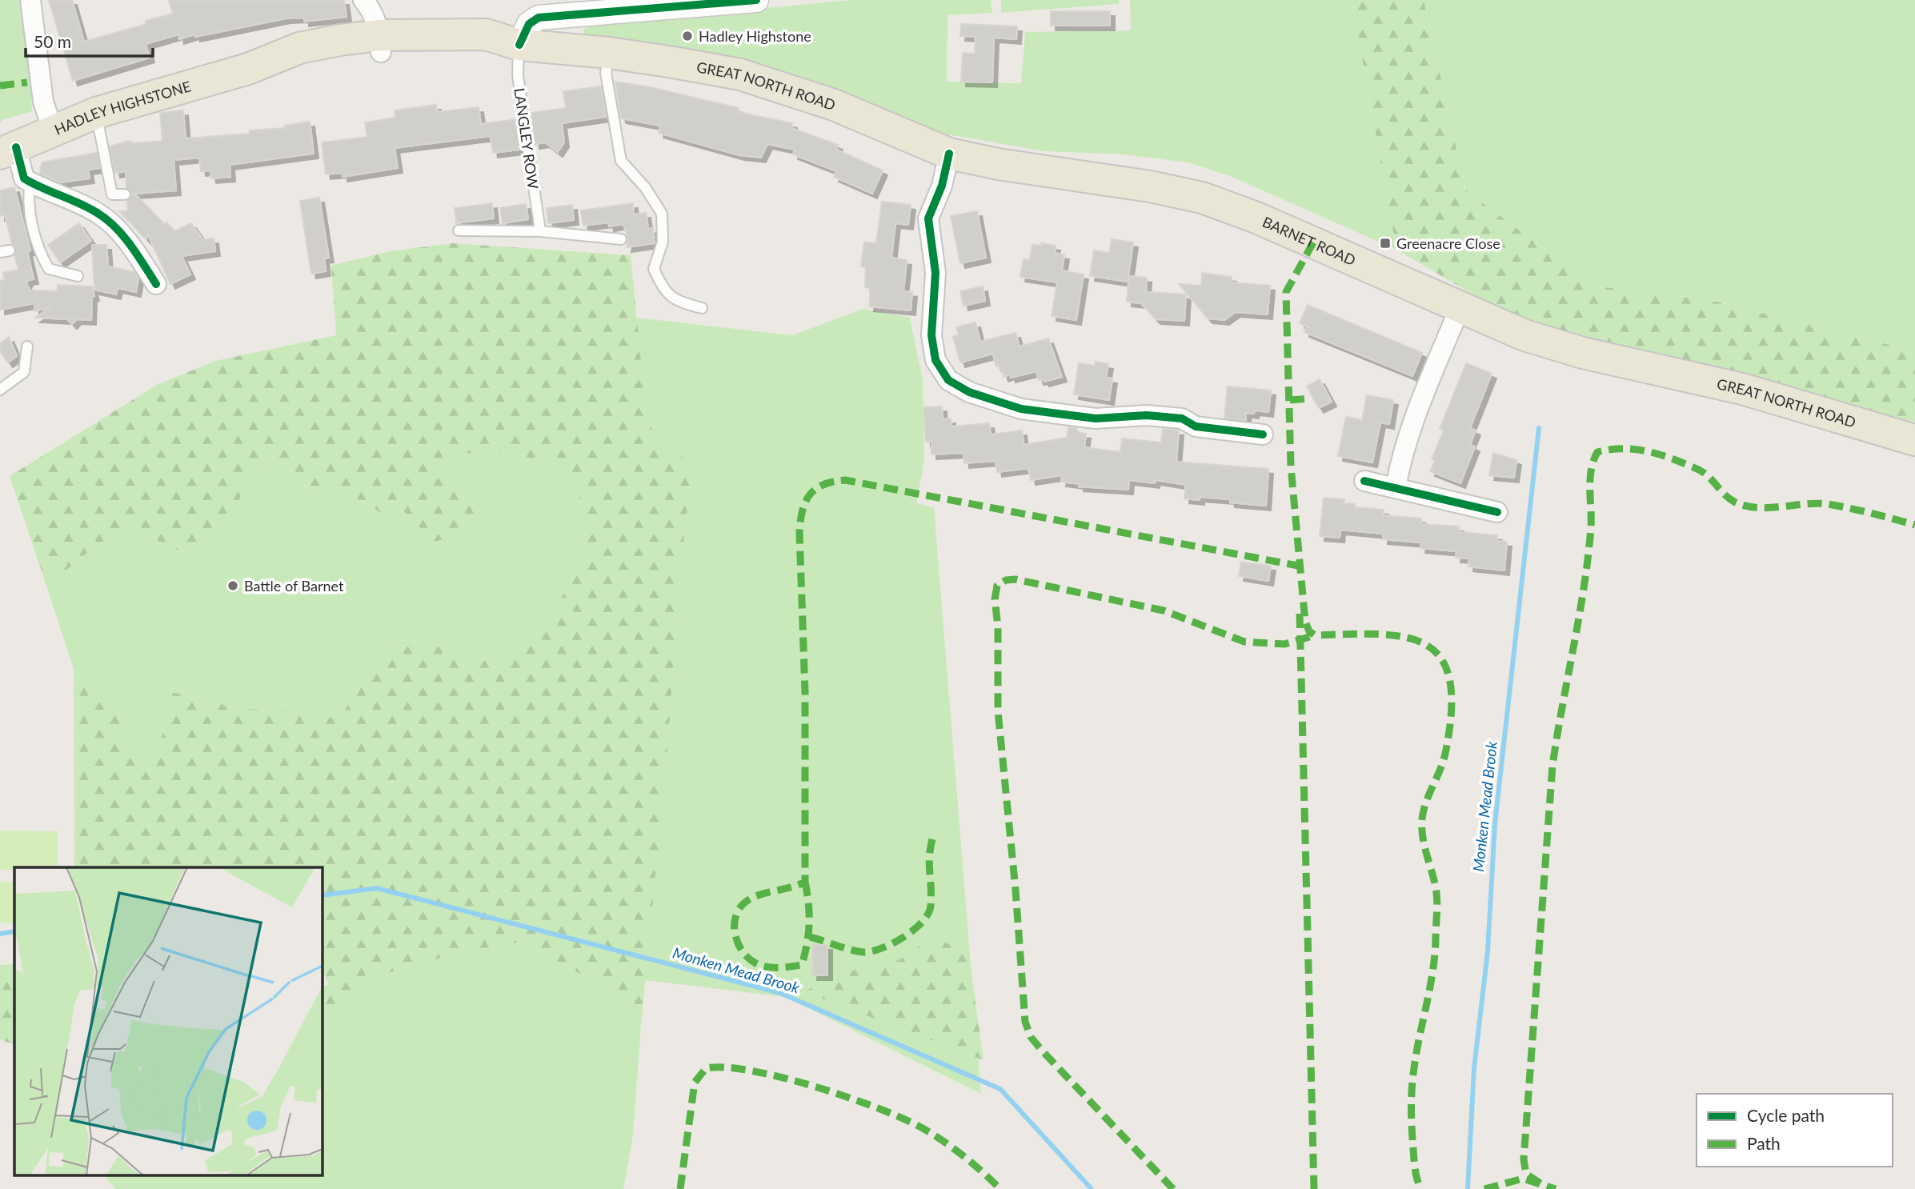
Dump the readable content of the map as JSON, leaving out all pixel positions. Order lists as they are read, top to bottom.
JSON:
{
  "streets": {
    "main road": ["GREAT NORTH ROAD", "HADLEY HIGHSTONE", "BARNET ROAD"],
    "lane": ["LANGLEY ROW"]
  },
  "crossings": [
    ["GREAT NORTH ROAD", "HADLEY HIGHSTONE"],
    ["GREAT NORTH ROAD", "BARNET ROAD"],
    ["HADLEY HIGHSTONE", "LANGLEY ROW"]
  ],
  "water": ["Monken Mead Brook"],
  "places": {
    "other": ["Hadley Highstone", "Battle of Barnet"],
    "transit": ["Greenacre Close"]
  },
  "legend": ["Cycle path", "Path"],
  "scale_bar": "50 m"
}
